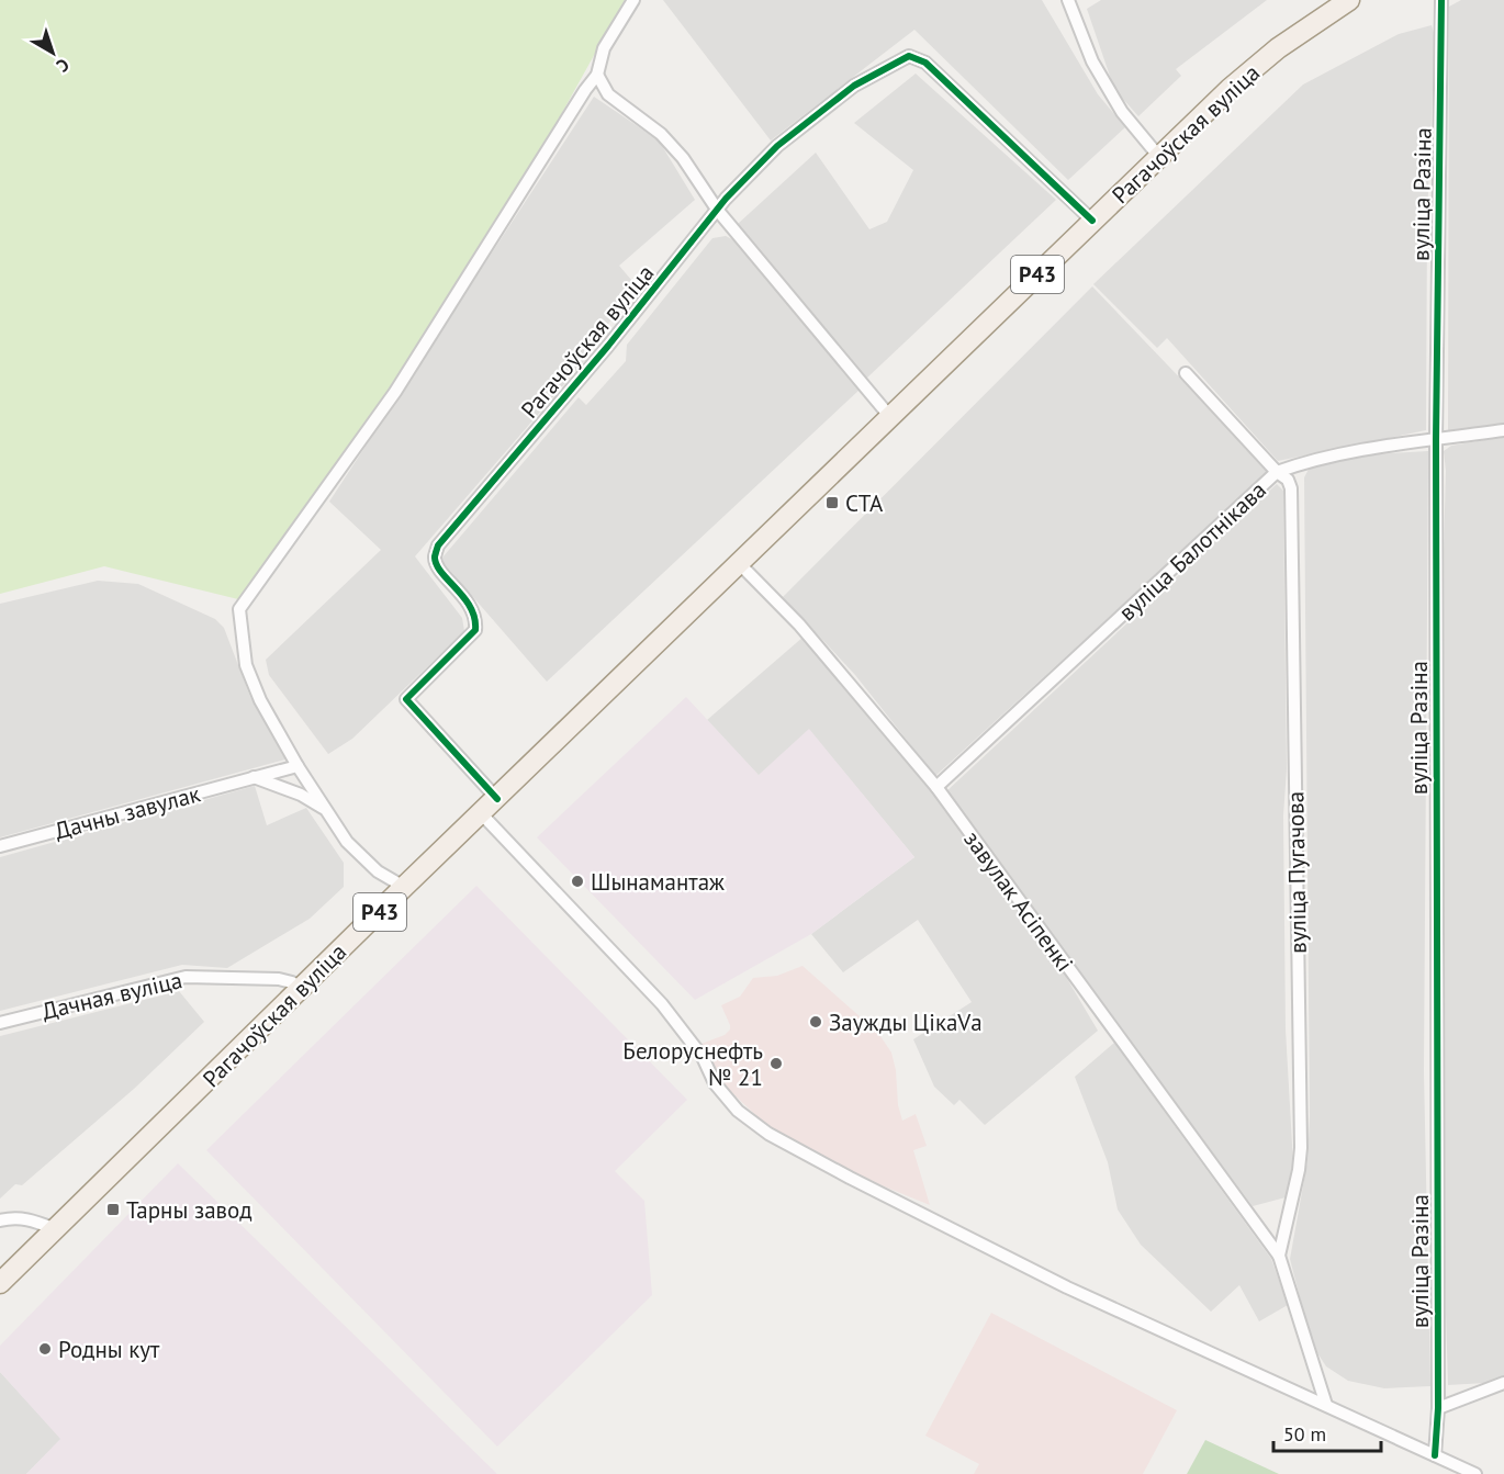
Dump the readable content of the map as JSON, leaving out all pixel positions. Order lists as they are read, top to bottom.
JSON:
{
  "streets": {
    "main road": ["Рагачоўская вуліца", "Р43"],
    "street": [
      "вуліца Разіна",
      "вуліца Балотнікава",
      "Дачны завулак",
      "вуліца Пугачова",
      "завулак Асіпенкі",
      "Дачная вуліца"
    ]
  },
  "crossings": [
    ["Рагачоўская вуліца", "завулак Асіпенкі"],
    ["Рагачоўская вуліца", "Дачная вуліца"],
    ["вуліца Разіна", "вуліца Балотнікава"],
    ["вуліца Балотнікава", "вуліца Пугачова"],
    ["вуліца Балотнікава", "завулак Асіпенкі"],
    ["вуліца Пугачова", "завулак Асіпенкі"]
  ],
  "places": {
    "transit": ["СТА", "Тарны завод"],
    "other": [
      "Шынамантаж",
      "Заужды ЦікаVа",
      "Белоруснефть № 21",
      "Родны кут"
    ]
  },
  "scale_bar": "50 m",
  "north": "bottom right"
}
